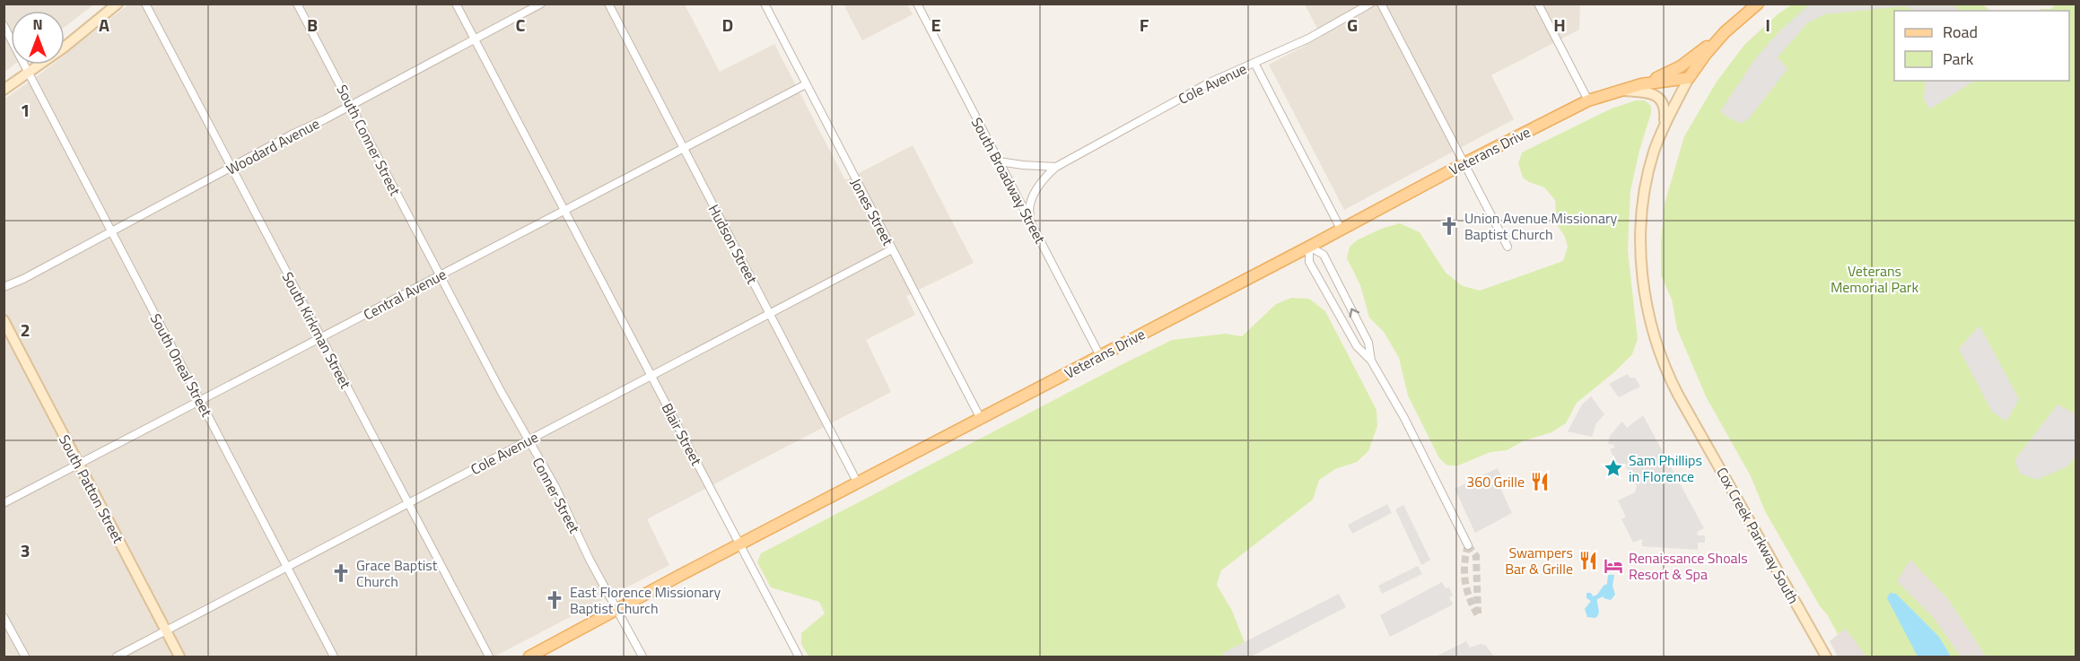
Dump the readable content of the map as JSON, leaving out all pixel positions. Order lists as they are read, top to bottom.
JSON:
{
  "streets": {
    "main road": ["Veterans Drive", "South Patton Street", "Cox Creek Parkway South"],
    "street": [
      "Cole Avenue",
      "South Conner Street",
      "Woodard Avenue",
      "South Broadway Street",
      "Jones Street",
      "Hudson Street",
      "Central Avenue",
      "South Kirkman Street",
      "South Oneal Street",
      "Blair Street",
      "Conner Street"
    ]
  },
  "crossings": [
    ["Cole Avenue", "South Broadway Street"],
    ["Cole Avenue", "Jones Street"],
    ["Cole Avenue", "Hudson Street"],
    ["Cole Avenue", "South Kirkman Street"],
    ["Cole Avenue", "South Oneal Street"],
    ["Cole Avenue", "Blair Street"],
    ["Cole Avenue", "South Patton Street"],
    ["Cole Avenue", "Conner Street"],
    ["South Conner Street", "Woodard Avenue"],
    ["South Conner Street", "Central Avenue"],
    ["South Conner Street", "Conner Street"],
    ["Woodard Avenue", "South Kirkman Street"],
    ["Woodard Avenue", "South Oneal Street"],
    ["Woodard Avenue", "Blair Street"],
    ["Veterans Drive", "South Broadway Street"],
    ["Veterans Drive", "Jones Street"],
    ["Veterans Drive", "Hudson Street"],
    ["Veterans Drive", "Blair Street"],
    ["Veterans Drive", "Conner Street"],
    ["Veterans Drive", "Cox Creek Parkway South"],
    ["Jones Street", "Central Avenue"],
    ["Hudson Street", "Central Avenue"],
    ["Central Avenue", "South Kirkman Street"],
    ["Central Avenue", "South Oneal Street"],
    ["Central Avenue", "Blair Street"],
    ["Central Avenue", "South Patton Street"],
    ["Central Avenue", "Conner Street"]
  ],
  "parks": ["Veterans Memorial Park"],
  "places": {
    "church": ["Union Avenue Missionary Baptist Church", "Grace Baptist Church", "East Florence Missionary Baptist Church"],
    "place": ["Sam Phillips in Florence"],
    "restaurant": ["360 Grille", "Swampers Bar & Grille"],
    "hotel": ["Renaissance Shoals Resort & Spa"]
  },
  "legend": ["Road", "Park"],
  "north": "top",
  "grid": {
    "columns": [
      "A",
      "B",
      "C",
      "D",
      "E",
      "F",
      "G",
      "H",
      "I"
    ],
    "rows": ["1", "2", "3"]
  }
}
